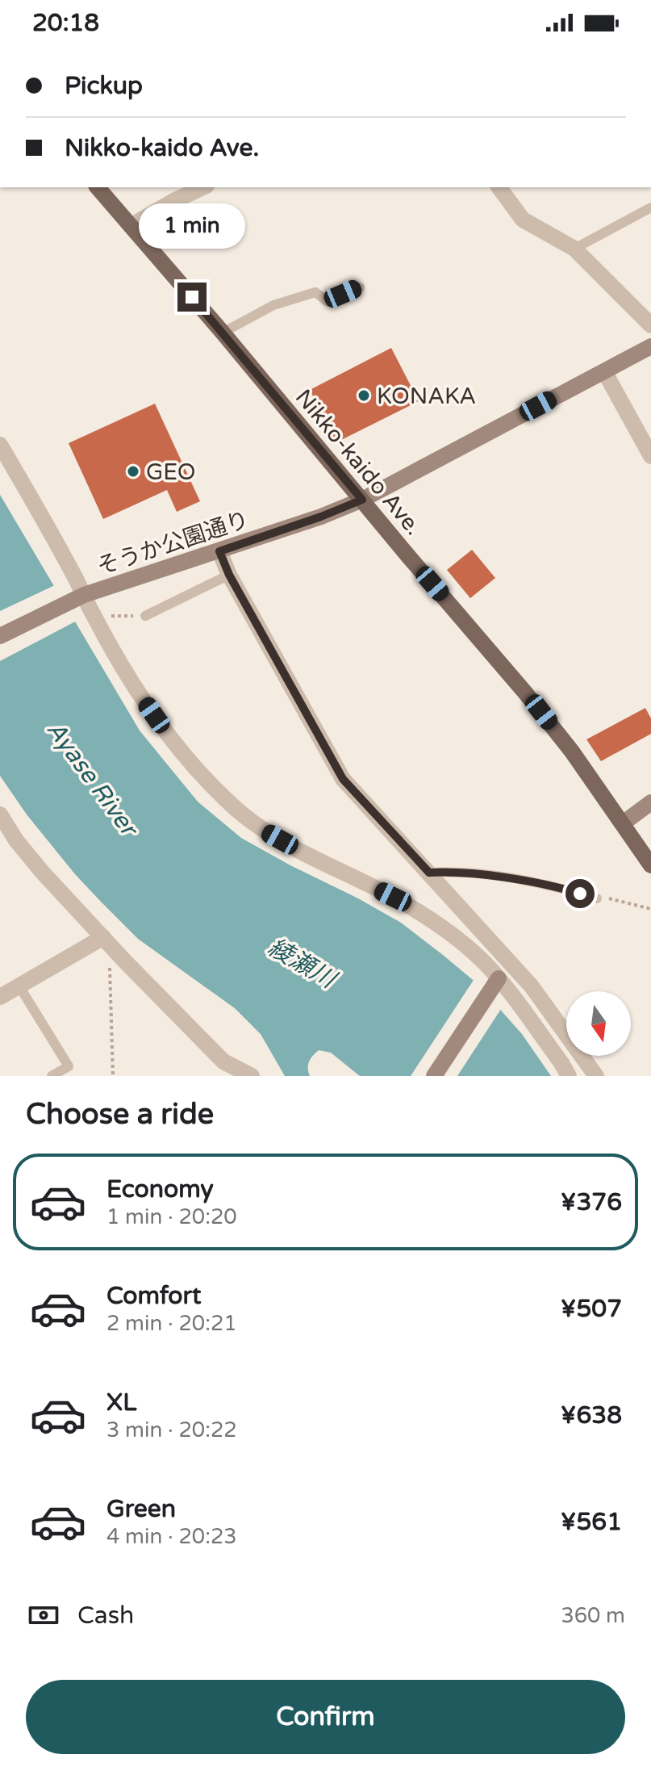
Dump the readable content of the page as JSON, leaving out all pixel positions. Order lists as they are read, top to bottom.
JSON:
{
  "streets": {
    "main road": ["Nikko-kaido Ave."],
    "street": ["そうか公園通り"]
  },
  "crossings": [
    ["Nikko-kaido Ave.", "そうか公園通り"]
  ],
  "water": ["Ayase River", "綾瀬川"],
  "places": ["KONAKA", "GEO"],
  "north": "bottom",
  "page": {
    "status": "20:18",
    "banner": ["Pickup", "Nikko-kaido Ave."],
    "bubble": "1 min",
    "heading": "Choose a ride",
    "list": [
      {
        "name": "Economy",
        "note": "1 min · 20:20",
        "value": "¥376"
      },
      {
        "name": "Comfort",
        "note": "2 min · 20:21",
        "value": "¥507"
      },
      {
        "name": "XL",
        "note": "3 min · 20:22",
        "value": "¥638"
      },
      {
        "name": "Green",
        "note": "4 min · 20:23",
        "value": "¥561"
      }
    ],
    "pay": ["Cash", "360 m"],
    "buttons": "Confirm"
  }
}
